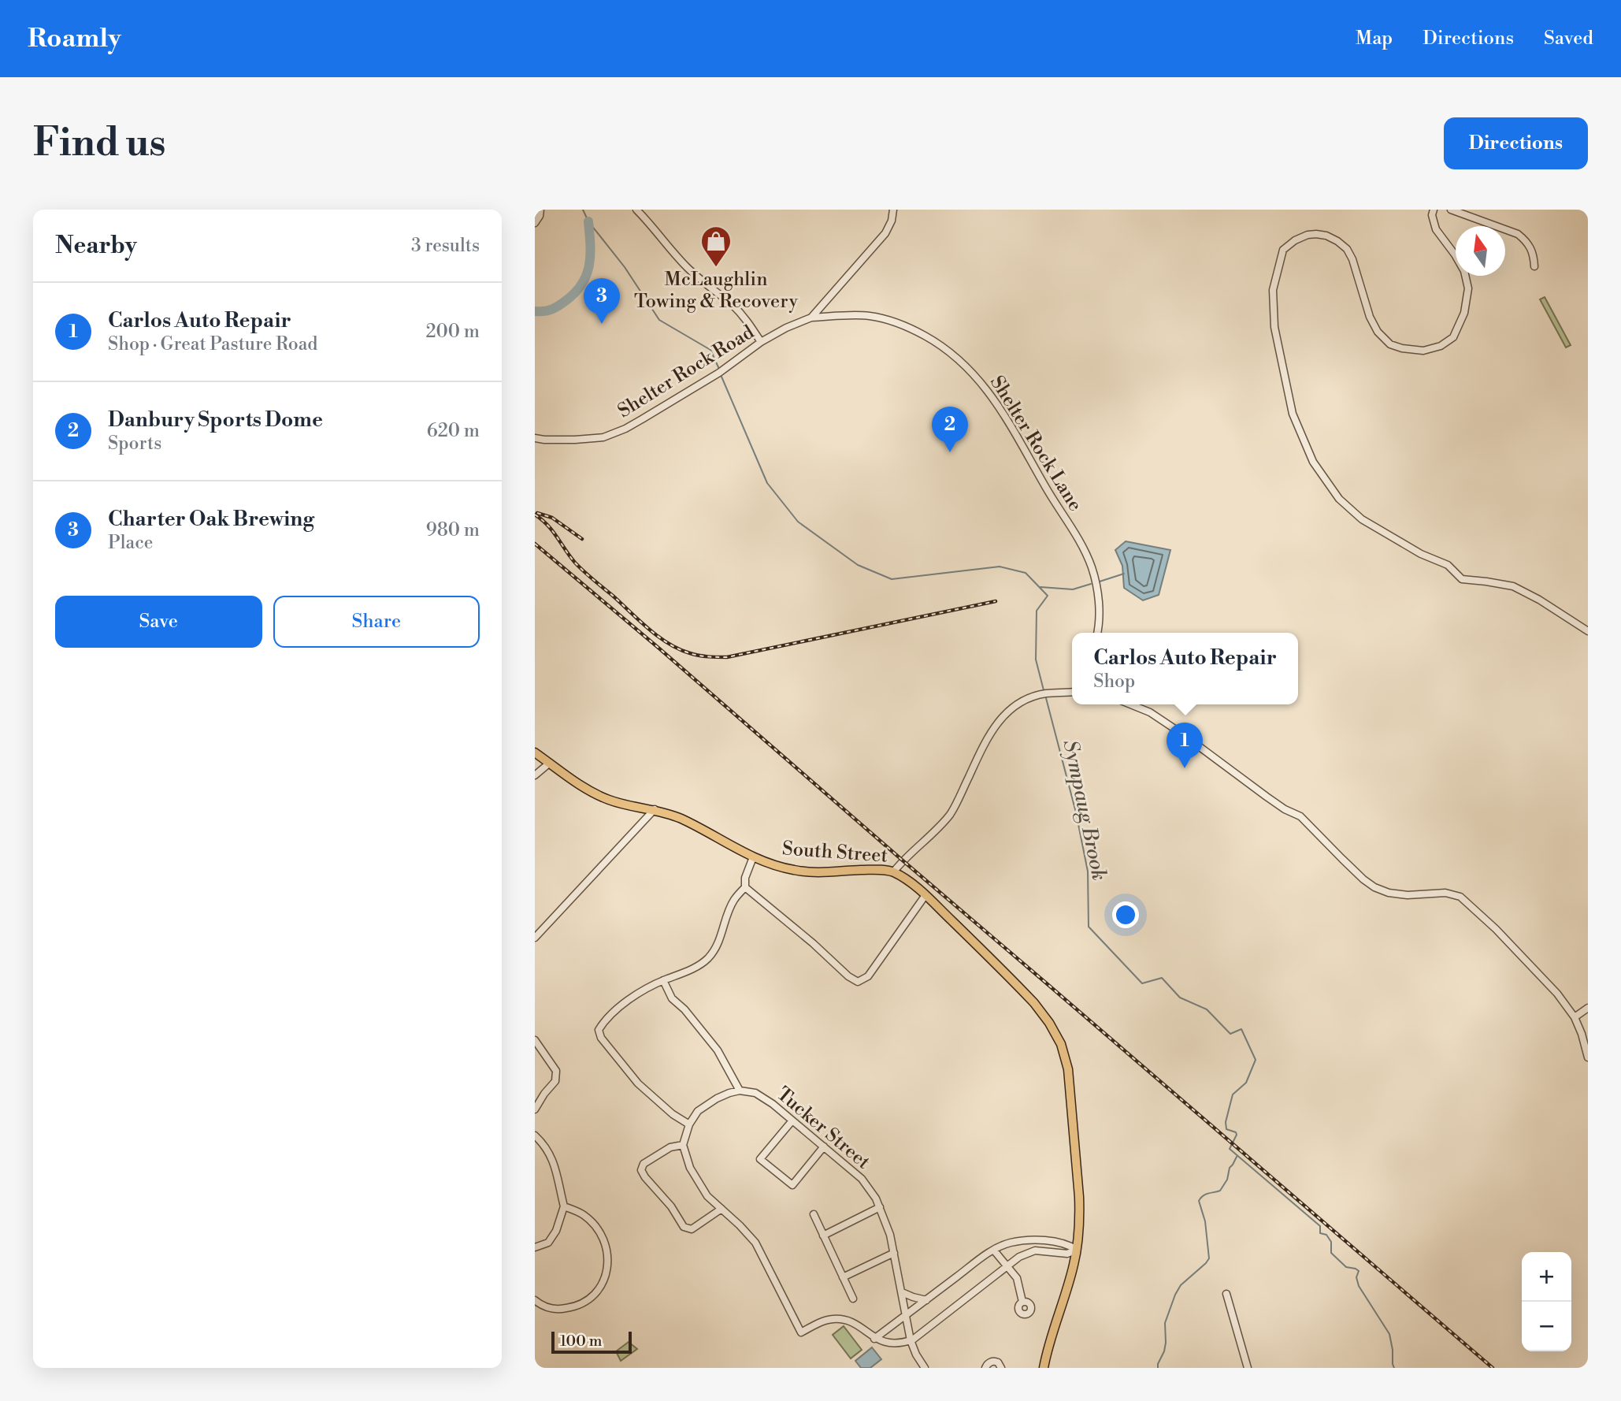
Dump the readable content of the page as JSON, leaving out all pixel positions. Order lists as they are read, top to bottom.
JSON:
{
  "streets": {
    "main road": ["South Street"],
    "street": ["Shelter Rock Road", "Shelter Rock Lane", "Tucker Street"]
  },
  "crossings": [
    ["Shelter Rock Road", "Shelter Rock Lane"]
  ],
  "water": ["Sympaug Brook"],
  "places": {
    "shop": ["McLaughlin Towing & Recovery"]
  },
  "scale_bar": "100 m",
  "north": "top",
  "page": {
    "header": "Roamly",
    "nav": ["Map", "Directions", "Saved"],
    "buttons": [
      "Directions",
      ["Save", "Share"]
    ],
    "title": "Find us",
    "heading": ["Nearby", "3 results"],
    "pins": ["3", "2", "1"],
    "list": [
      {
        "mark": "1",
        "name": "Carlos Auto Repair",
        "note": "Shop · Great Pasture Road",
        "value": "200 m"
      },
      {
        "mark": "2",
        "name": "Danbury Sports Dome",
        "note": "Sports",
        "value": "620 m"
      },
      {
        "mark": "3",
        "name": "Charter Oak Brewing",
        "note": "Place",
        "value": "980 m"
      }
    ],
    "popup": ["Carlos Auto Repair", "Shop"],
    "map_buttons": ["+", "−"],
    "scale": "100 m"
  }
}
